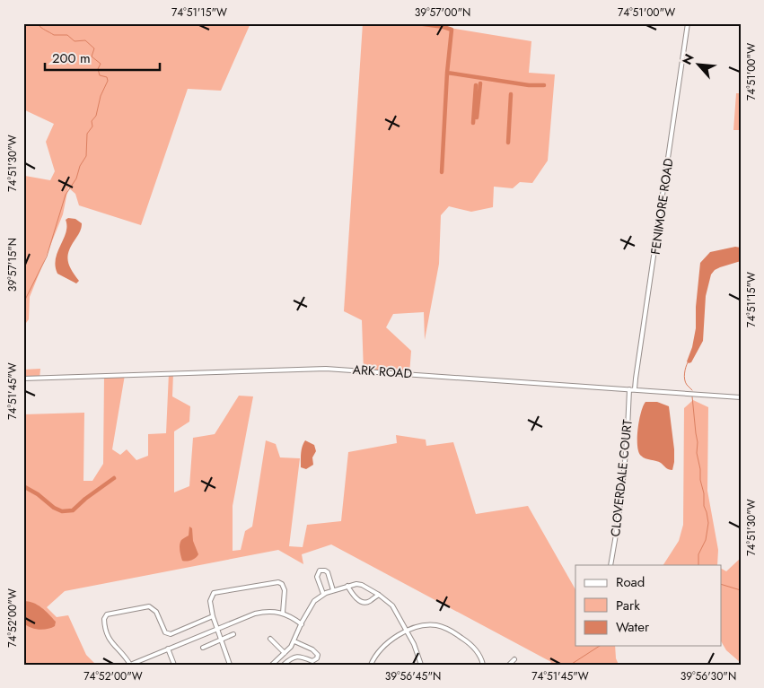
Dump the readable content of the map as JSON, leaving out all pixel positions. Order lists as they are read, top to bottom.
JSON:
{
  "streets": {
    "street": ["FENIMORE ROAD", "ARK ROAD", "CLOVERDALE COURT"]
  },
  "crossings": [
    ["FENIMORE ROAD", "ARK ROAD"],
    ["ARK ROAD", "CLOVERDALE COURT"]
  ],
  "legend": ["Road", "Park", "Water"],
  "scale_bar": "200 m",
  "north": "top left",
  "coordinates": [
    "74°51'15\"W",
    "39°57'00\"N",
    "74°51'00\"W",
    "74°51'30\"W",
    "39°57'15\"N",
    "74°51'45\"W",
    "74°52'00\"W",
    "39°56'45\"N",
    "39°56'30\"N"
  ]
}
